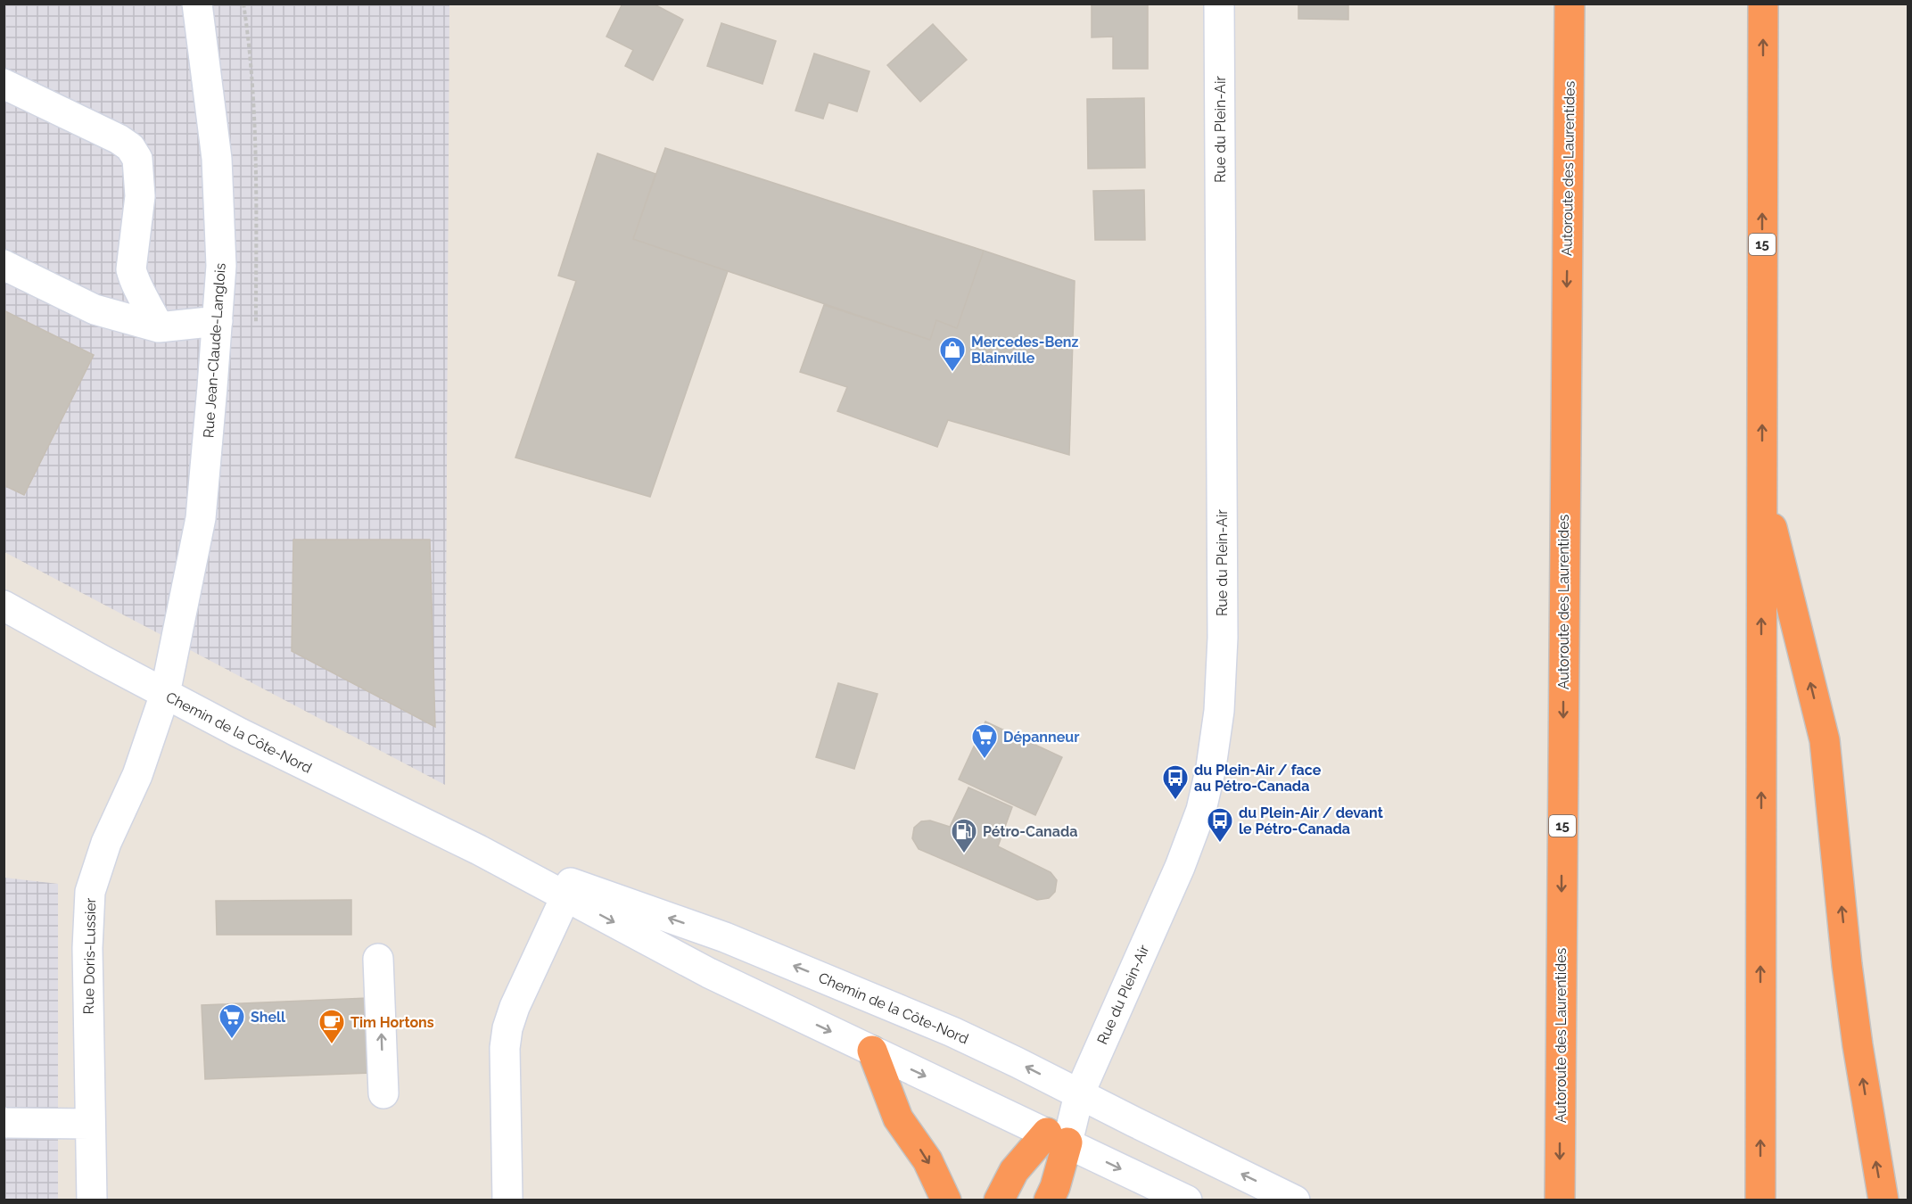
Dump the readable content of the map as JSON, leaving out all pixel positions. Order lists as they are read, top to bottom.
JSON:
{
  "streets": {
    "highway": ["Autoroute des Laurentides", "15"],
    "street": [
      "Rue du Plein-Air",
      "Rue Jean-Claude-Langlois",
      "Chemin de la Côte-Nord",
      "Rue Doris-Lussier"
    ]
  },
  "crossings": [
    ["Rue du Plein-Air", "Chemin de la Côte-Nord"],
    ["Rue Jean-Claude-Langlois", "Chemin de la Côte-Nord"],
    ["Rue Jean-Claude-Langlois", "Rue Doris-Lussier"],
    ["Chemin de la Côte-Nord", "Rue Doris-Lussier"]
  ],
  "places": {
    "shop": ["Mercedes-Benz Blainville"],
    "supermarket": ["Dépanneur", "Shell"],
    "bus stop": ["du Plein-Air / face au Pétro-Canada", "du Plein-Air / devant le Pétro-Canada"],
    "fuel station": ["Pétro-Canada"],
    "cafe": ["Tim Hortons"]
  }
}
